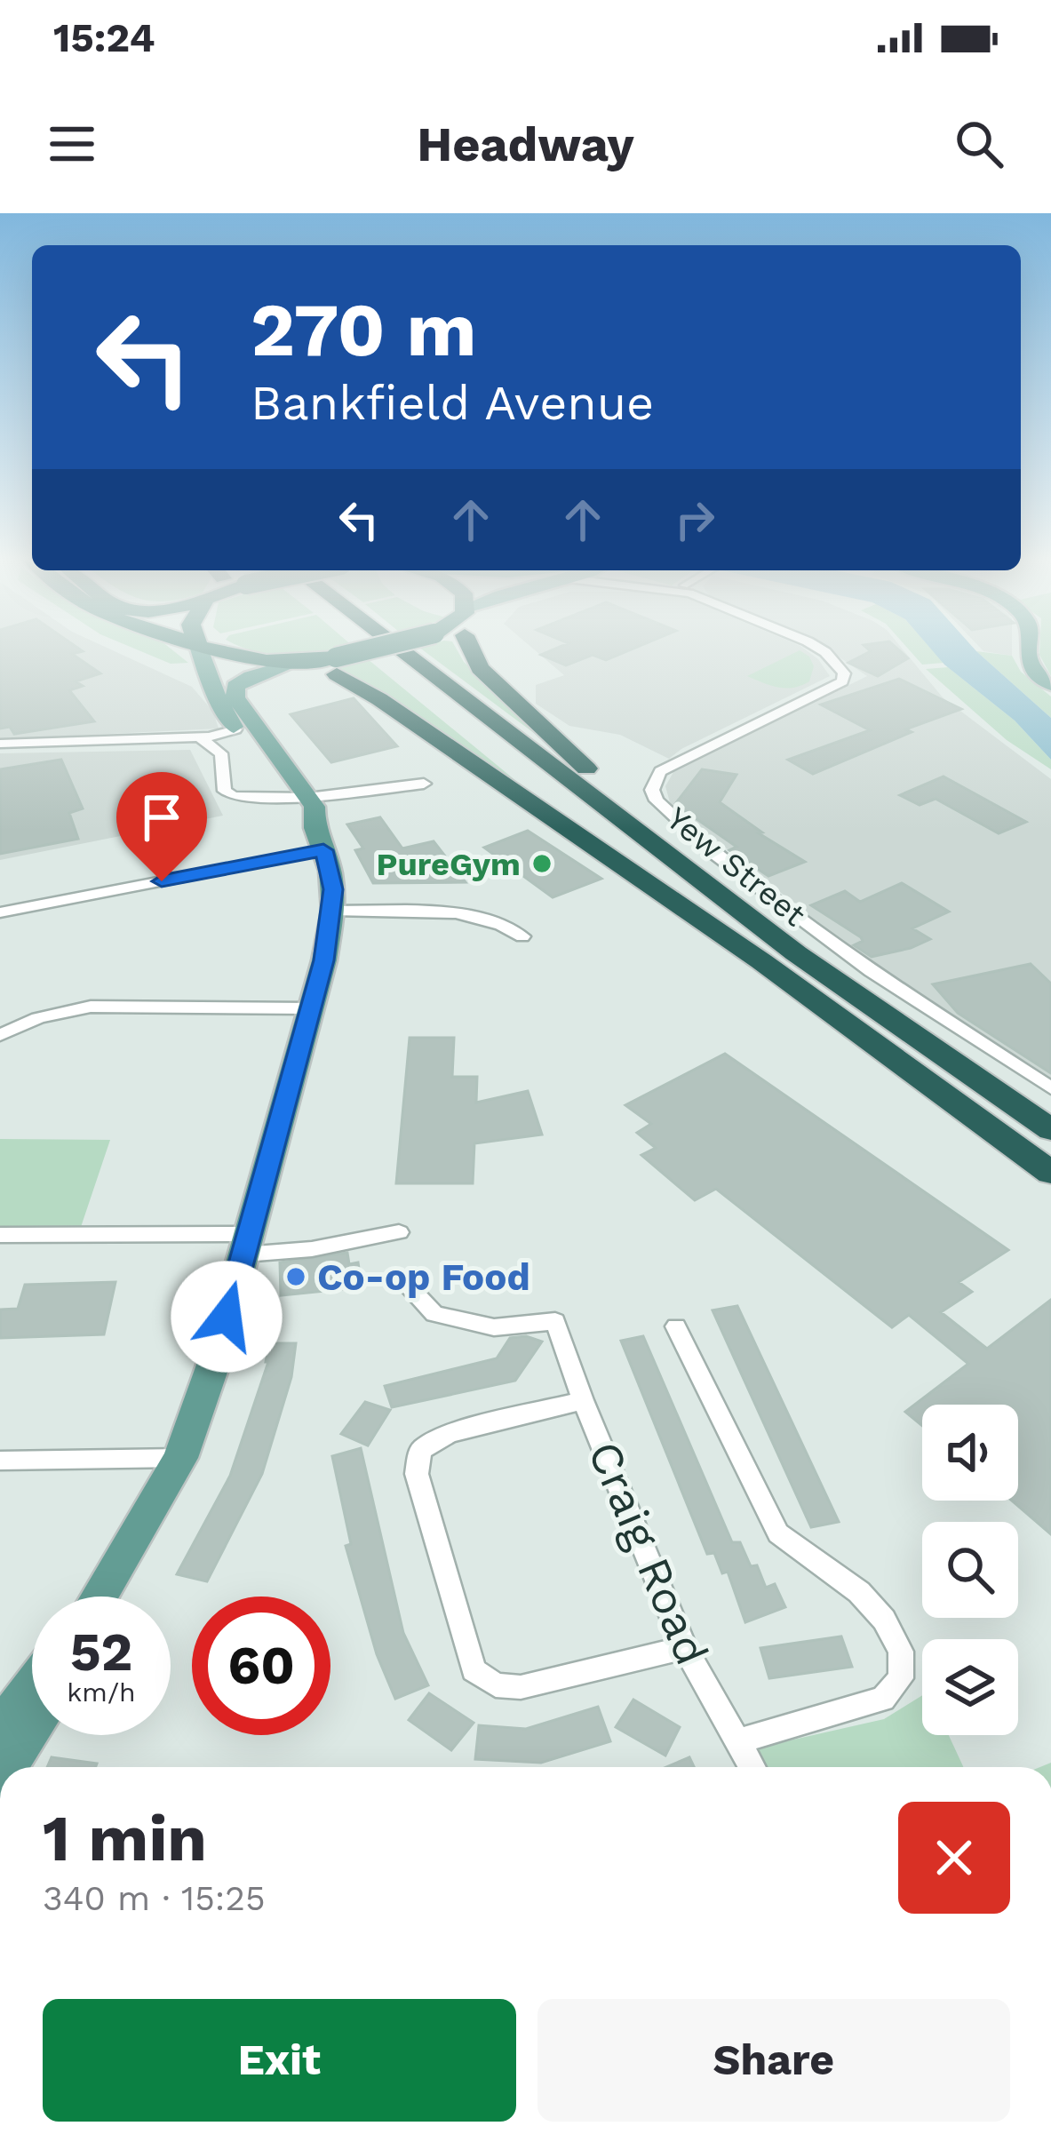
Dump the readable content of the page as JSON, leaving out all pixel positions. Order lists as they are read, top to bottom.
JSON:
{
  "streets": {
    "street": ["Yew Street", "Craig Road"]
  },
  "places": ["PureGym", "Co-op Food"],
  "page": {
    "status": "15:24",
    "header": "Headway",
    "turn": ["270 m", "Bankfield Avenue"],
    "speed": "52 km/h",
    "limit": "60",
    "heading": ["1 min", "340 m · 15:25"],
    "buttons": ["Exit", "Share"]
  }
}
